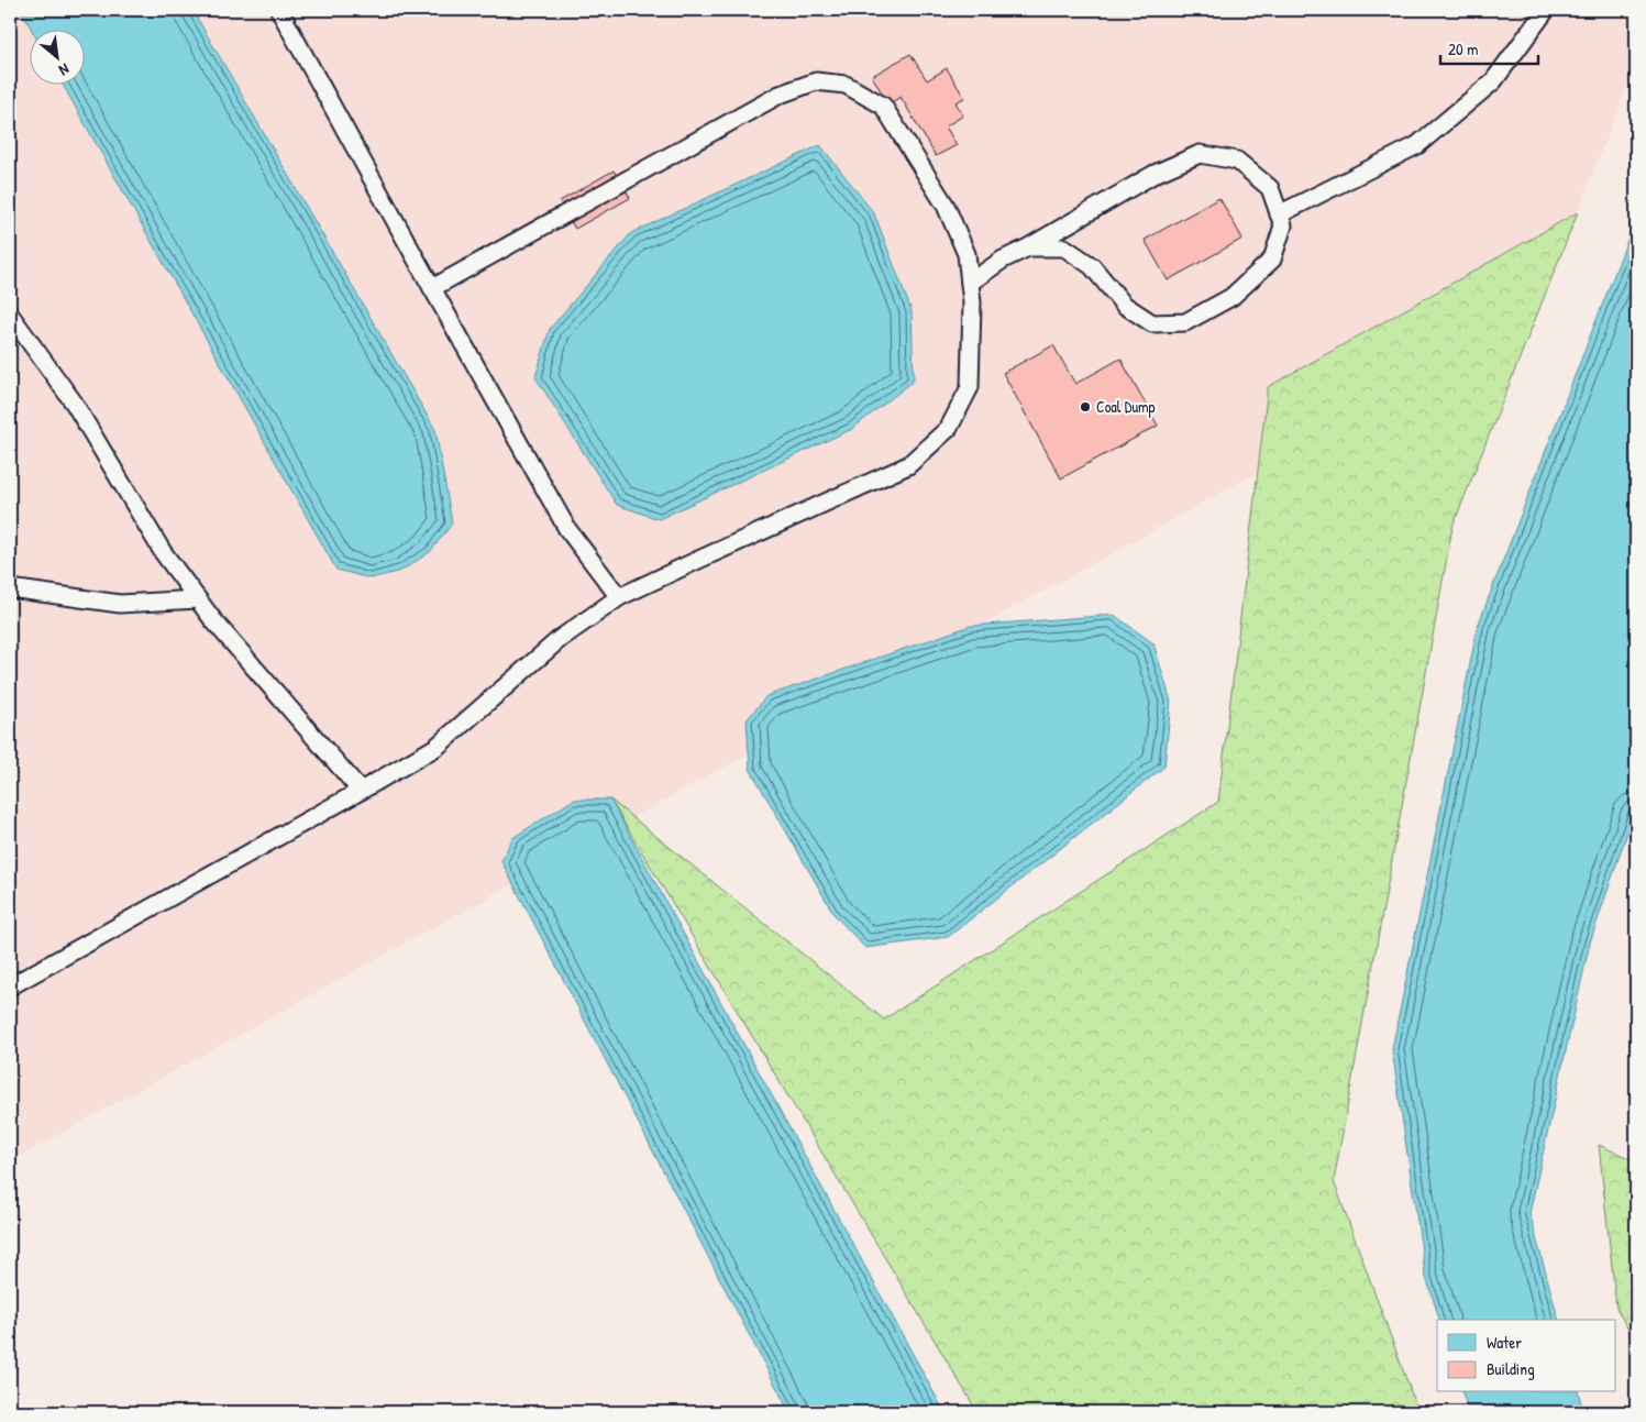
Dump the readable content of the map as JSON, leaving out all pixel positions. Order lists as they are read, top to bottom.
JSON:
{
  "places": ["Coal Dump"],
  "legend": ["Water", "Building"],
  "scale_bar": "20 m",
  "north": "bottom right"
}
